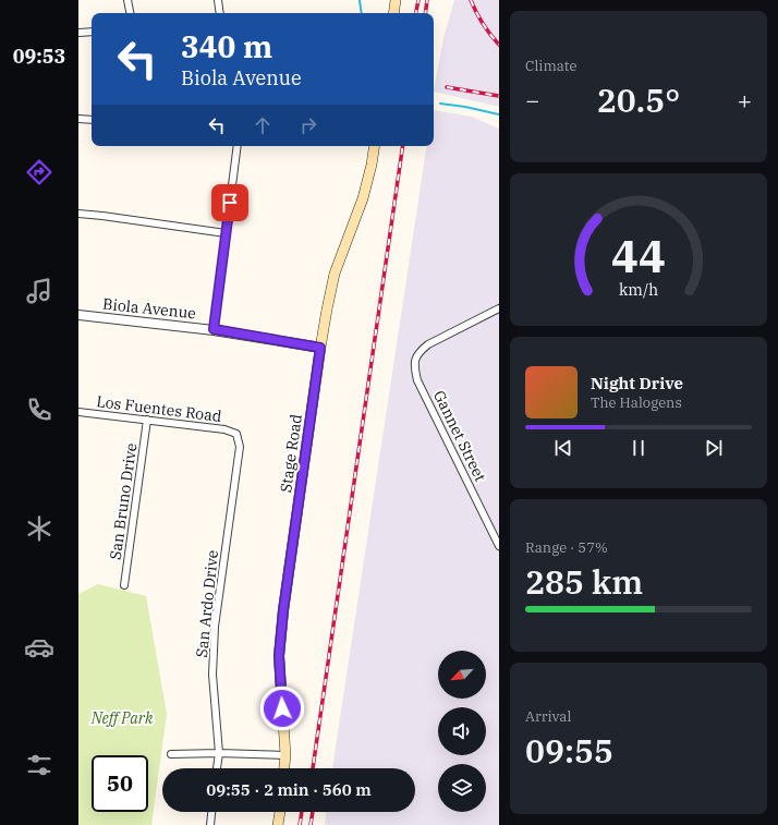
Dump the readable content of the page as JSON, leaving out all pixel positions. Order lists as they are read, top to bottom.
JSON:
{
  "streets": {
    "main road": ["Stage Road"],
    "street": [
      "Biola Avenue",
      "Los Fuentes Road",
      "Gannet Street",
      "San Bruno Drive",
      "San Ardo Drive"
    ]
  },
  "crossings": [
    ["Biola Avenue", "Stage Road"],
    ["Los Fuentes Road", "San Bruno Drive"],
    ["Los Fuentes Road", "San Ardo Drive"]
  ],
  "parks": ["Neff Park"],
  "north": "bottom left",
  "page": {
    "tabs": "09:53",
    "tile": [
      "Climate",
      ["Range · 57%", "285 km"],
      ["Arrival", "09:55"]
    ],
    "turn": ["340 m", "Biola Avenue"],
    "heat": ["−", "20.5°", "+"],
    "song": ["Night Drive", "The Halogens"],
    "limit": "50",
    "trip": "09:55 · 2 min · 560 m",
    "gauge": ["44", "km/h"]
  }
}
